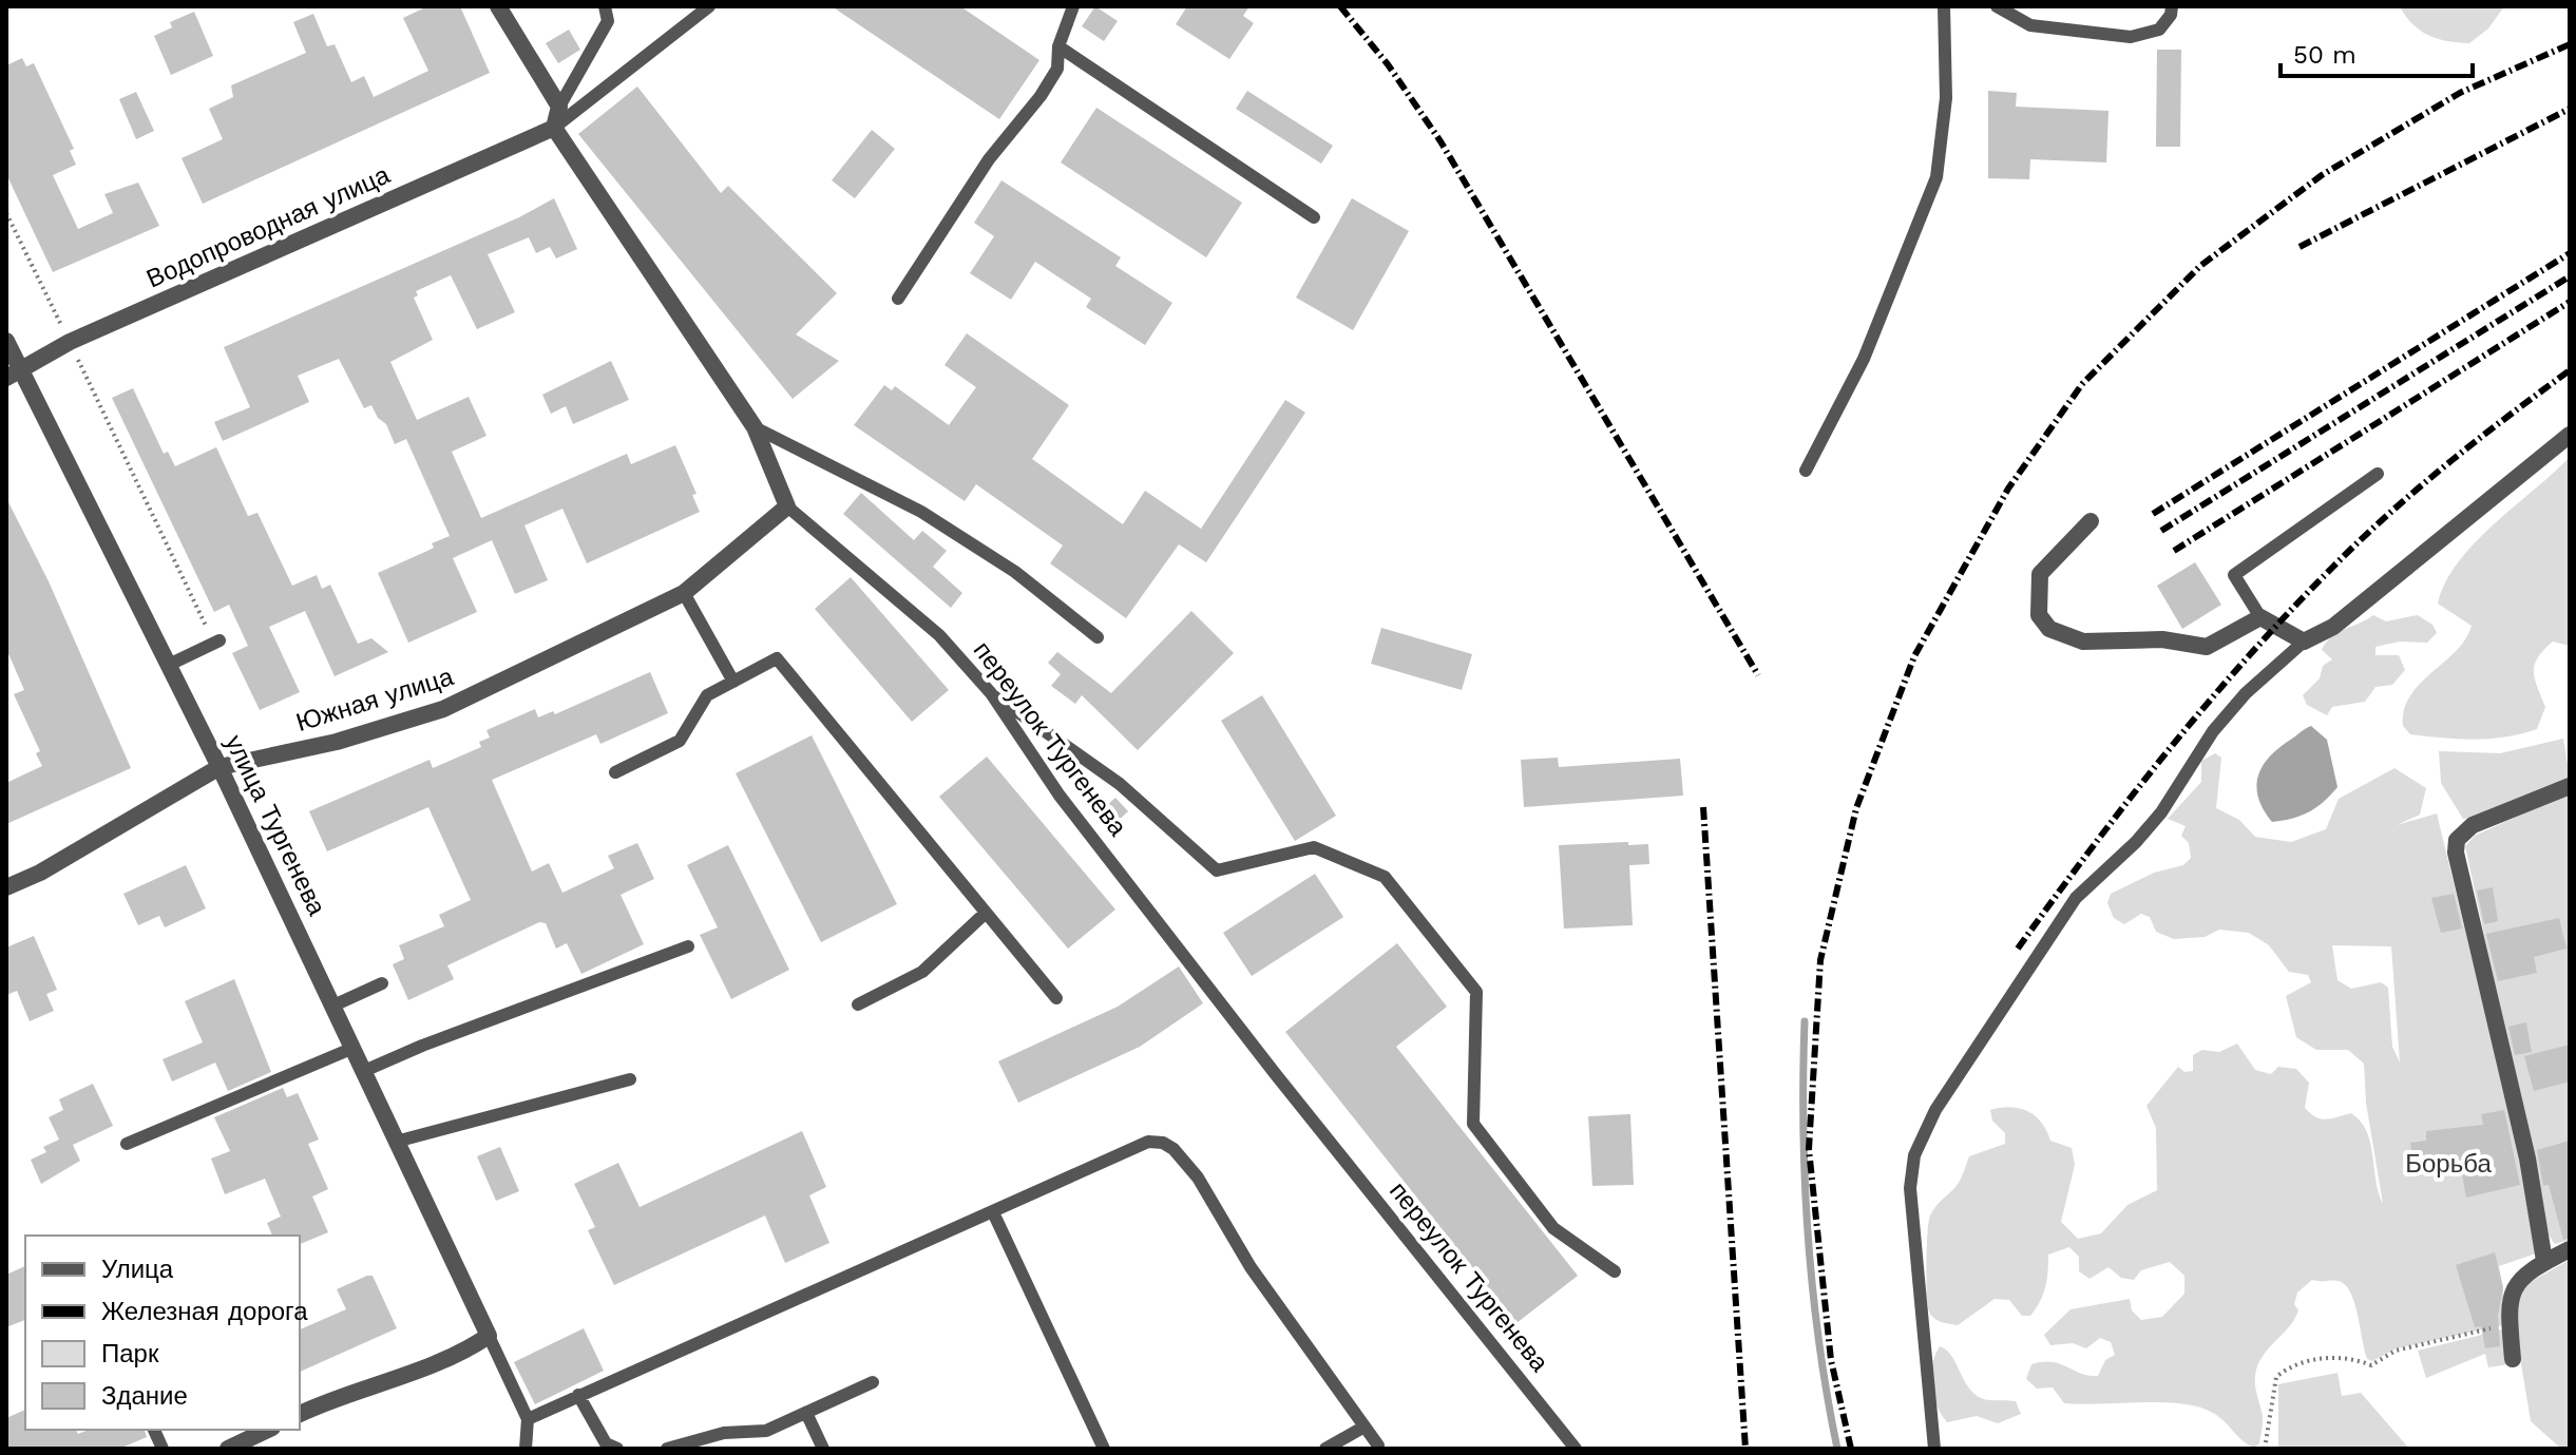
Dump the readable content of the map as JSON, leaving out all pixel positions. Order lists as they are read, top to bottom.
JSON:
{
  "streets": {
    "street": [
      "Водопроводная улица",
      "Южная улица",
      "переулок Тургенева",
      "улица Тургенева"
    ]
  },
  "crossings": [
    ["Водопроводная улица", "переулок Тургенева"],
    ["Водопроводная улица", "улица Тургенева"],
    ["Южная улица", "переулок Тургенева"],
    ["Южная улица", "улица Тургенева"]
  ],
  "parks": ["Борьба"],
  "legend": [
    "Улица",
    "Железная дорога",
    "Парк",
    "Здание"
  ],
  "scale_bar": "50 m"
}
